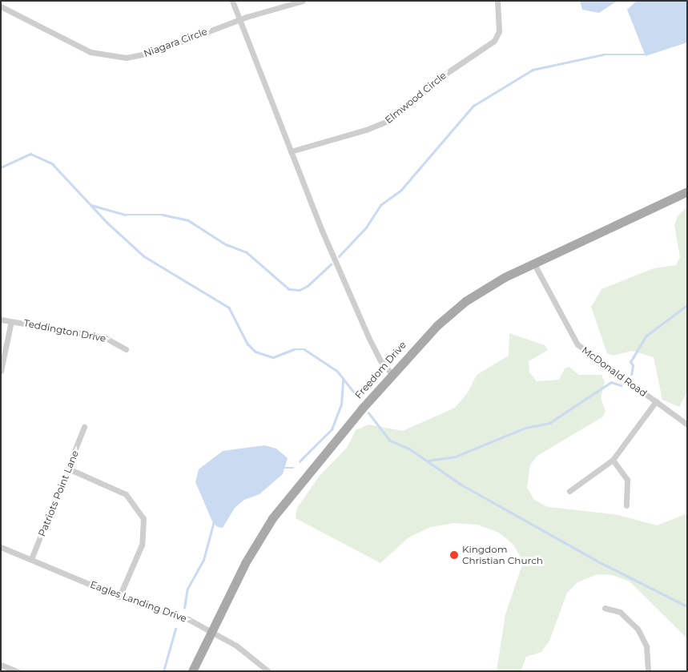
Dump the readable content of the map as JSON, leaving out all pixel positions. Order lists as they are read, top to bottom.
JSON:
{
  "streets": {
    "main road": ["Freedom Drive"],
    "street": [
      "Niagara Circle",
      "Elmwood Circle",
      "Teddington Drive",
      "McDonald Road",
      "Patriots Point Lane",
      "Eagles Landing Drive"
    ]
  },
  "crossings": [
    ["Freedom Drive", "McDonald Road"],
    ["Freedom Drive", "Eagles Landing Drive"],
    ["Patriots Point Lane", "Eagles Landing Drive"]
  ],
  "places": ["Kingdom Christian Church"]
}
